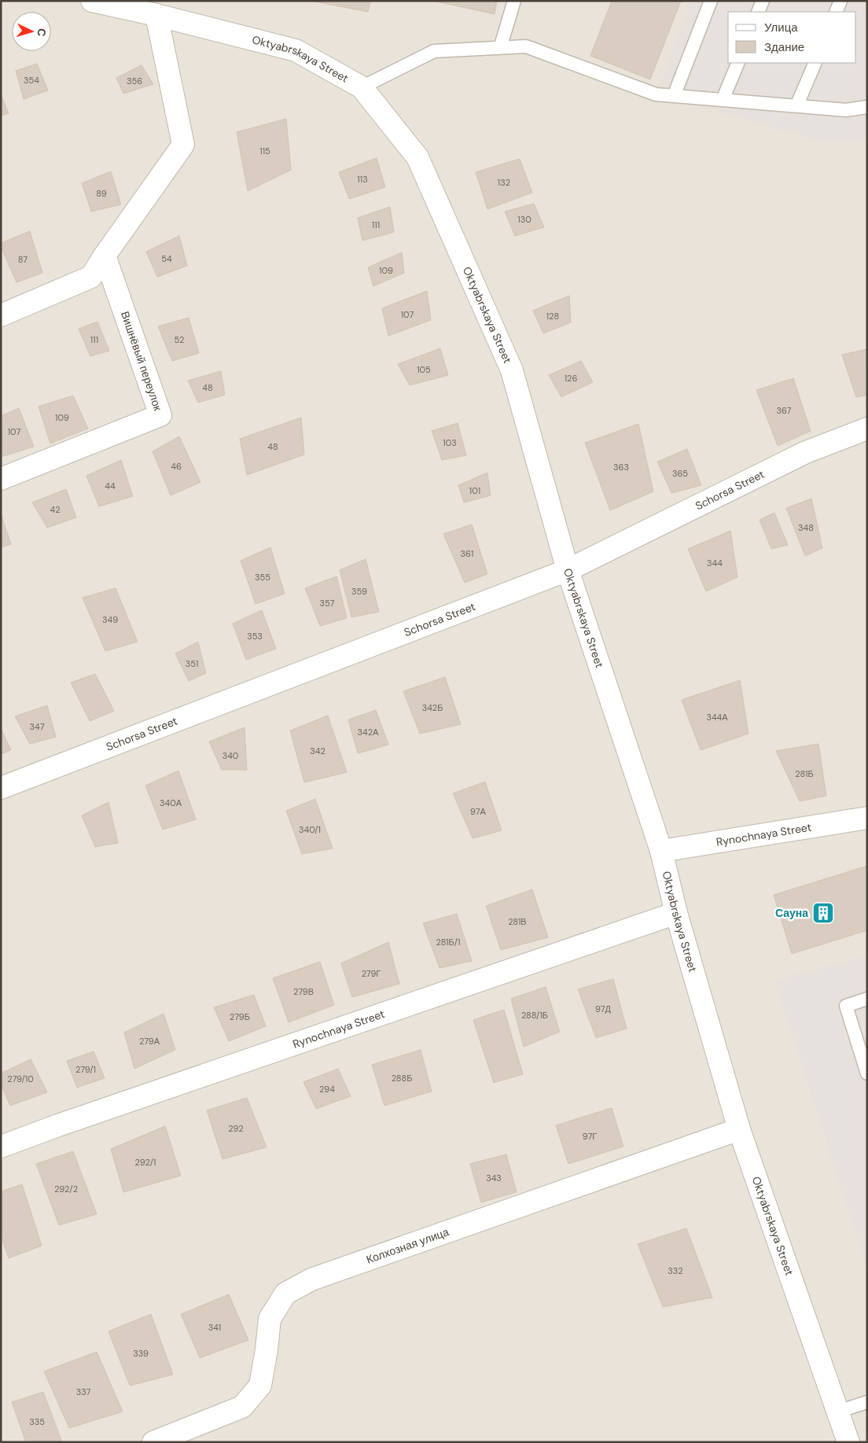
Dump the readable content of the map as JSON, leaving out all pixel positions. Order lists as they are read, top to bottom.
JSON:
{
  "streets": {
    "street": [
      "Oktyabrskaya Street",
      "Вишнёвый переулок",
      "Schorsa Street",
      "Rynochnaya Street",
      "Колхозная улица"
    ]
  },
  "crossings": [
    ["Oktyabrskaya Street", "Schorsa Street"],
    ["Oktyabrskaya Street", "Rynochnaya Street"],
    ["Oktyabrskaya Street", "Колхозная улица"]
  ],
  "places": {
    "building": ["Сауна"]
  },
  "house_numbers": [
    "354",
    "356",
    "115",
    "113",
    "132",
    "89",
    "130",
    "111",
    "54",
    "87",
    "109",
    "107",
    "128",
    "111",
    "52",
    "105",
    "126",
    "48",
    "367",
    "109",
    "107",
    "103",
    "48",
    "46",
    "363",
    "365",
    "44",
    "101",
    "42",
    "348",
    "361",
    "344",
    "355",
    "359",
    "357",
    "349",
    "353",
    "351",
    "342Б",
    "344А",
    "347",
    "342А",
    "342",
    "340",
    "281Б",
    "340А",
    "97А",
    "340/1",
    "281В",
    "281Б/1",
    "279Г",
    "279В",
    "97Д",
    "288/1Б",
    "279Б",
    "279А",
    "279/1",
    "288Б",
    "279/10",
    "294",
    "292",
    "97Г",
    "292/1",
    "343",
    "292/2",
    "332",
    "341",
    "339",
    "337",
    "335"
  ],
  "legend": ["Улица", "Здание"],
  "north": "right"
}
